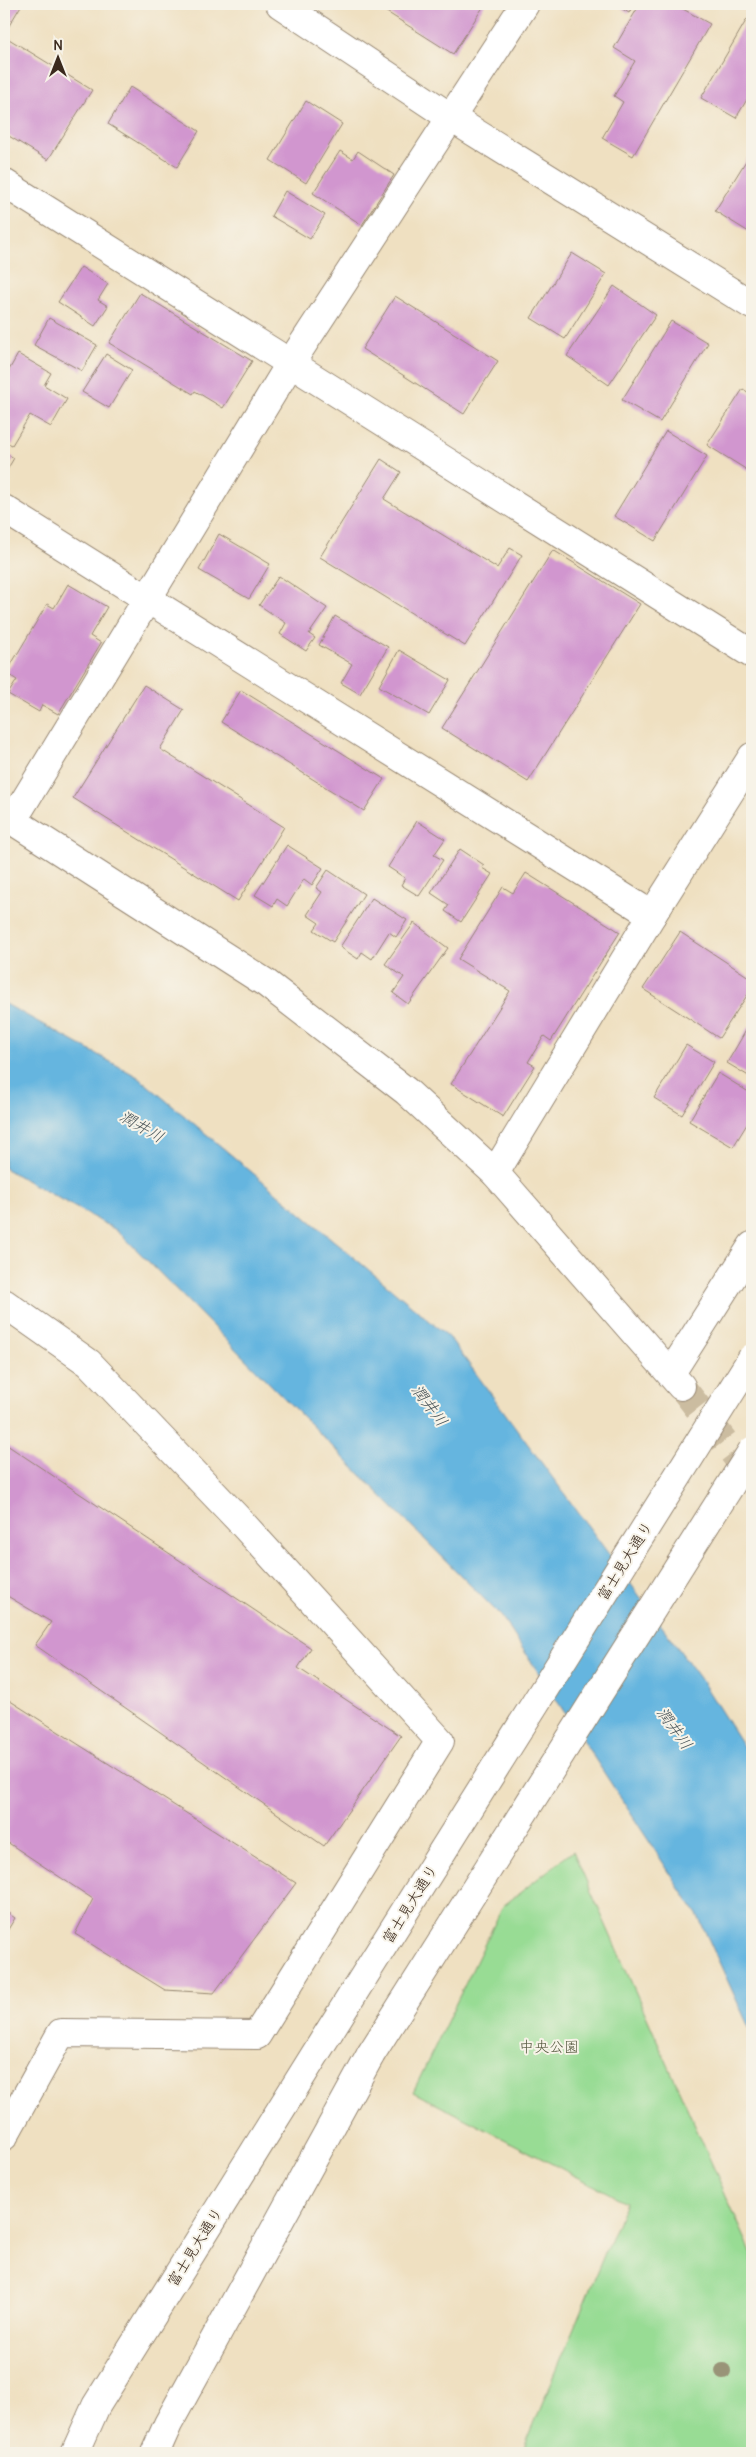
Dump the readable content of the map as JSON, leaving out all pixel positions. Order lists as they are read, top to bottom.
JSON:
{
  "streets": {
    "street": ["富士見大通り"]
  },
  "water": ["潤井川"],
  "parks": ["中央公園"],
  "north": "top"
}
